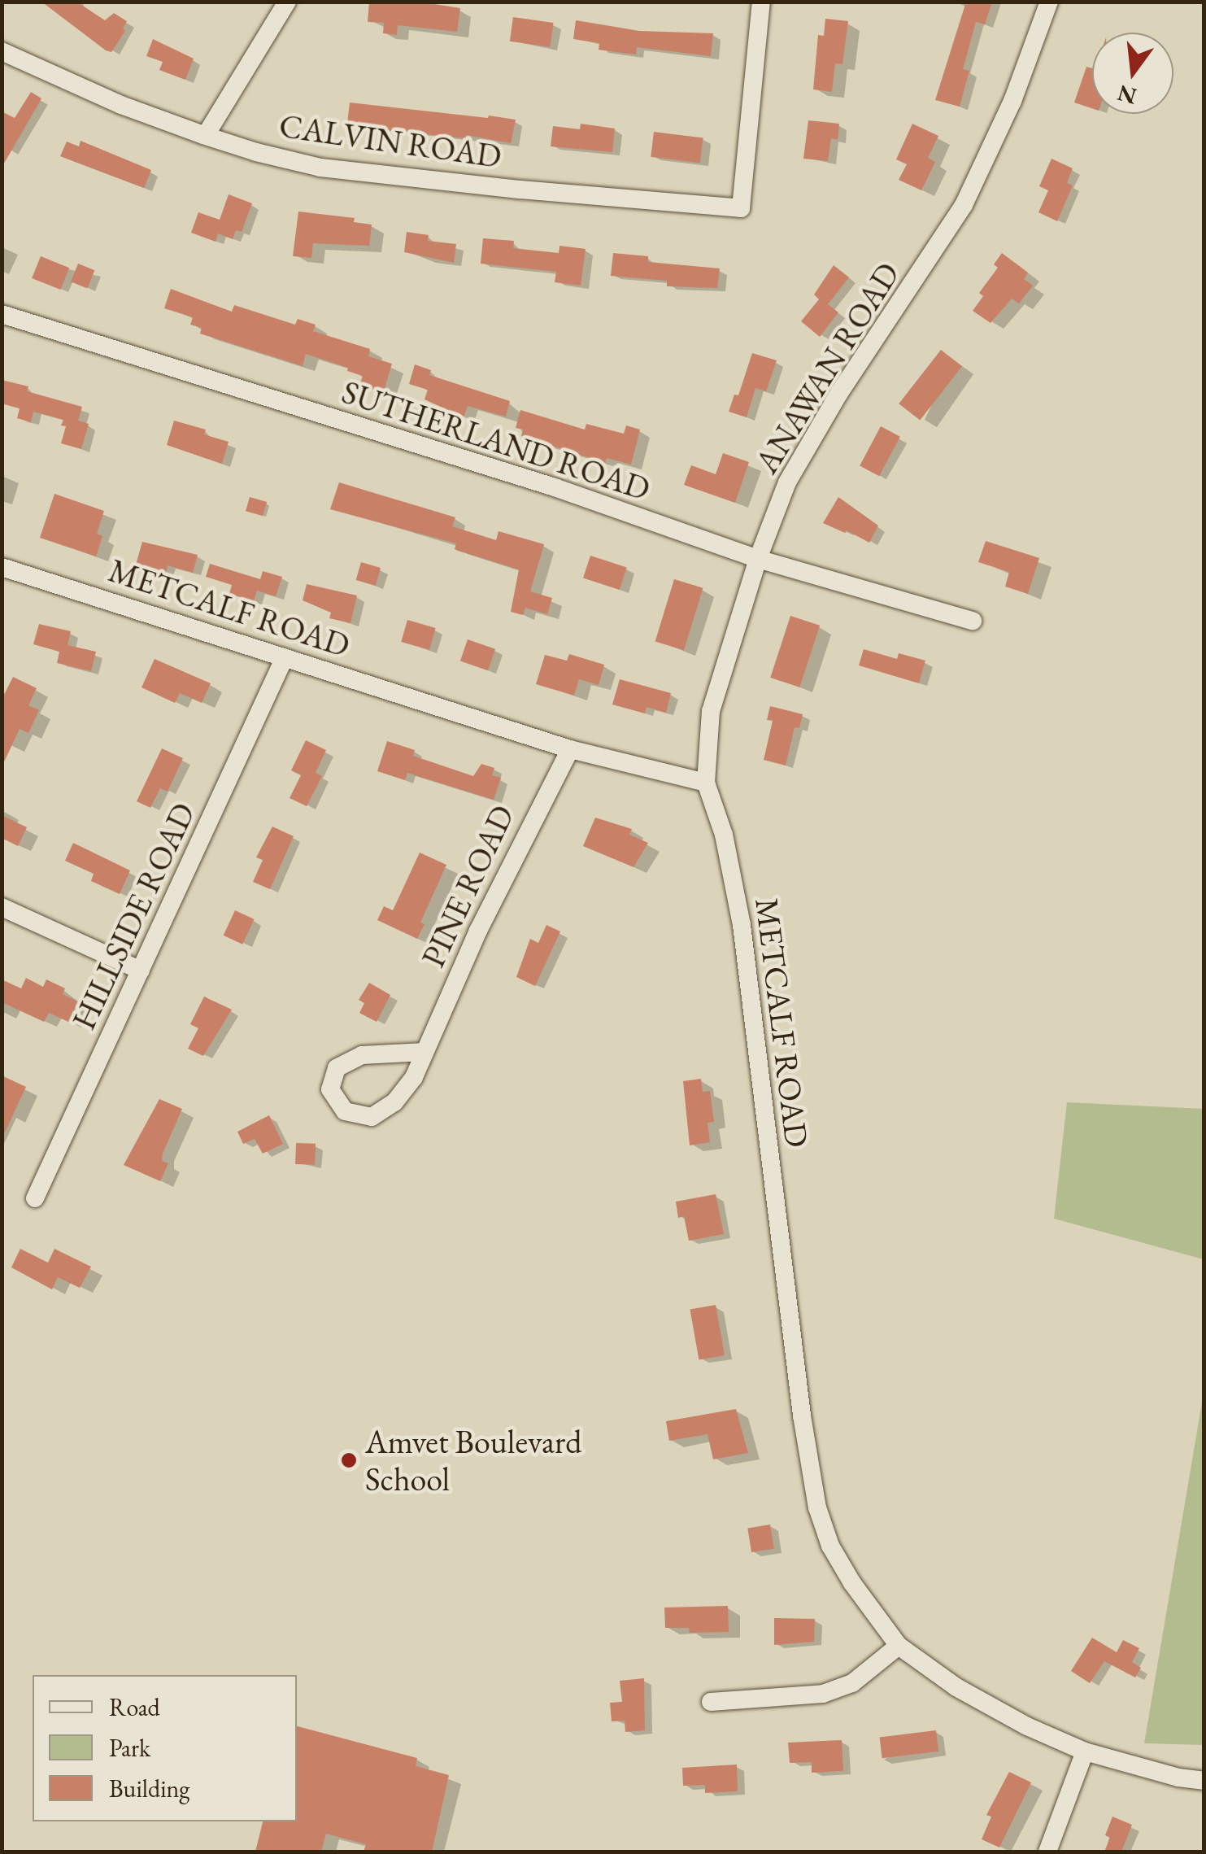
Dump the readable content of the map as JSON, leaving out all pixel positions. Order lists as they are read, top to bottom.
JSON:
{
  "streets": {
    "street": [
      "CALVIN ROAD",
      "ANAWAN ROAD",
      "SUTHERLAND ROAD",
      "METCALF ROAD",
      "PINE ROAD",
      "HILLSIDE ROAD"
    ]
  },
  "crossings": [
    ["ANAWAN ROAD", "SUTHERLAND ROAD"],
    ["ANAWAN ROAD", "METCALF ROAD"],
    ["METCALF ROAD", "PINE ROAD"],
    ["METCALF ROAD", "HILLSIDE ROAD"]
  ],
  "places": ["Amvet Boulevard School"],
  "legend": ["Road", "Park", "Building"],
  "north": "bottom"
}
